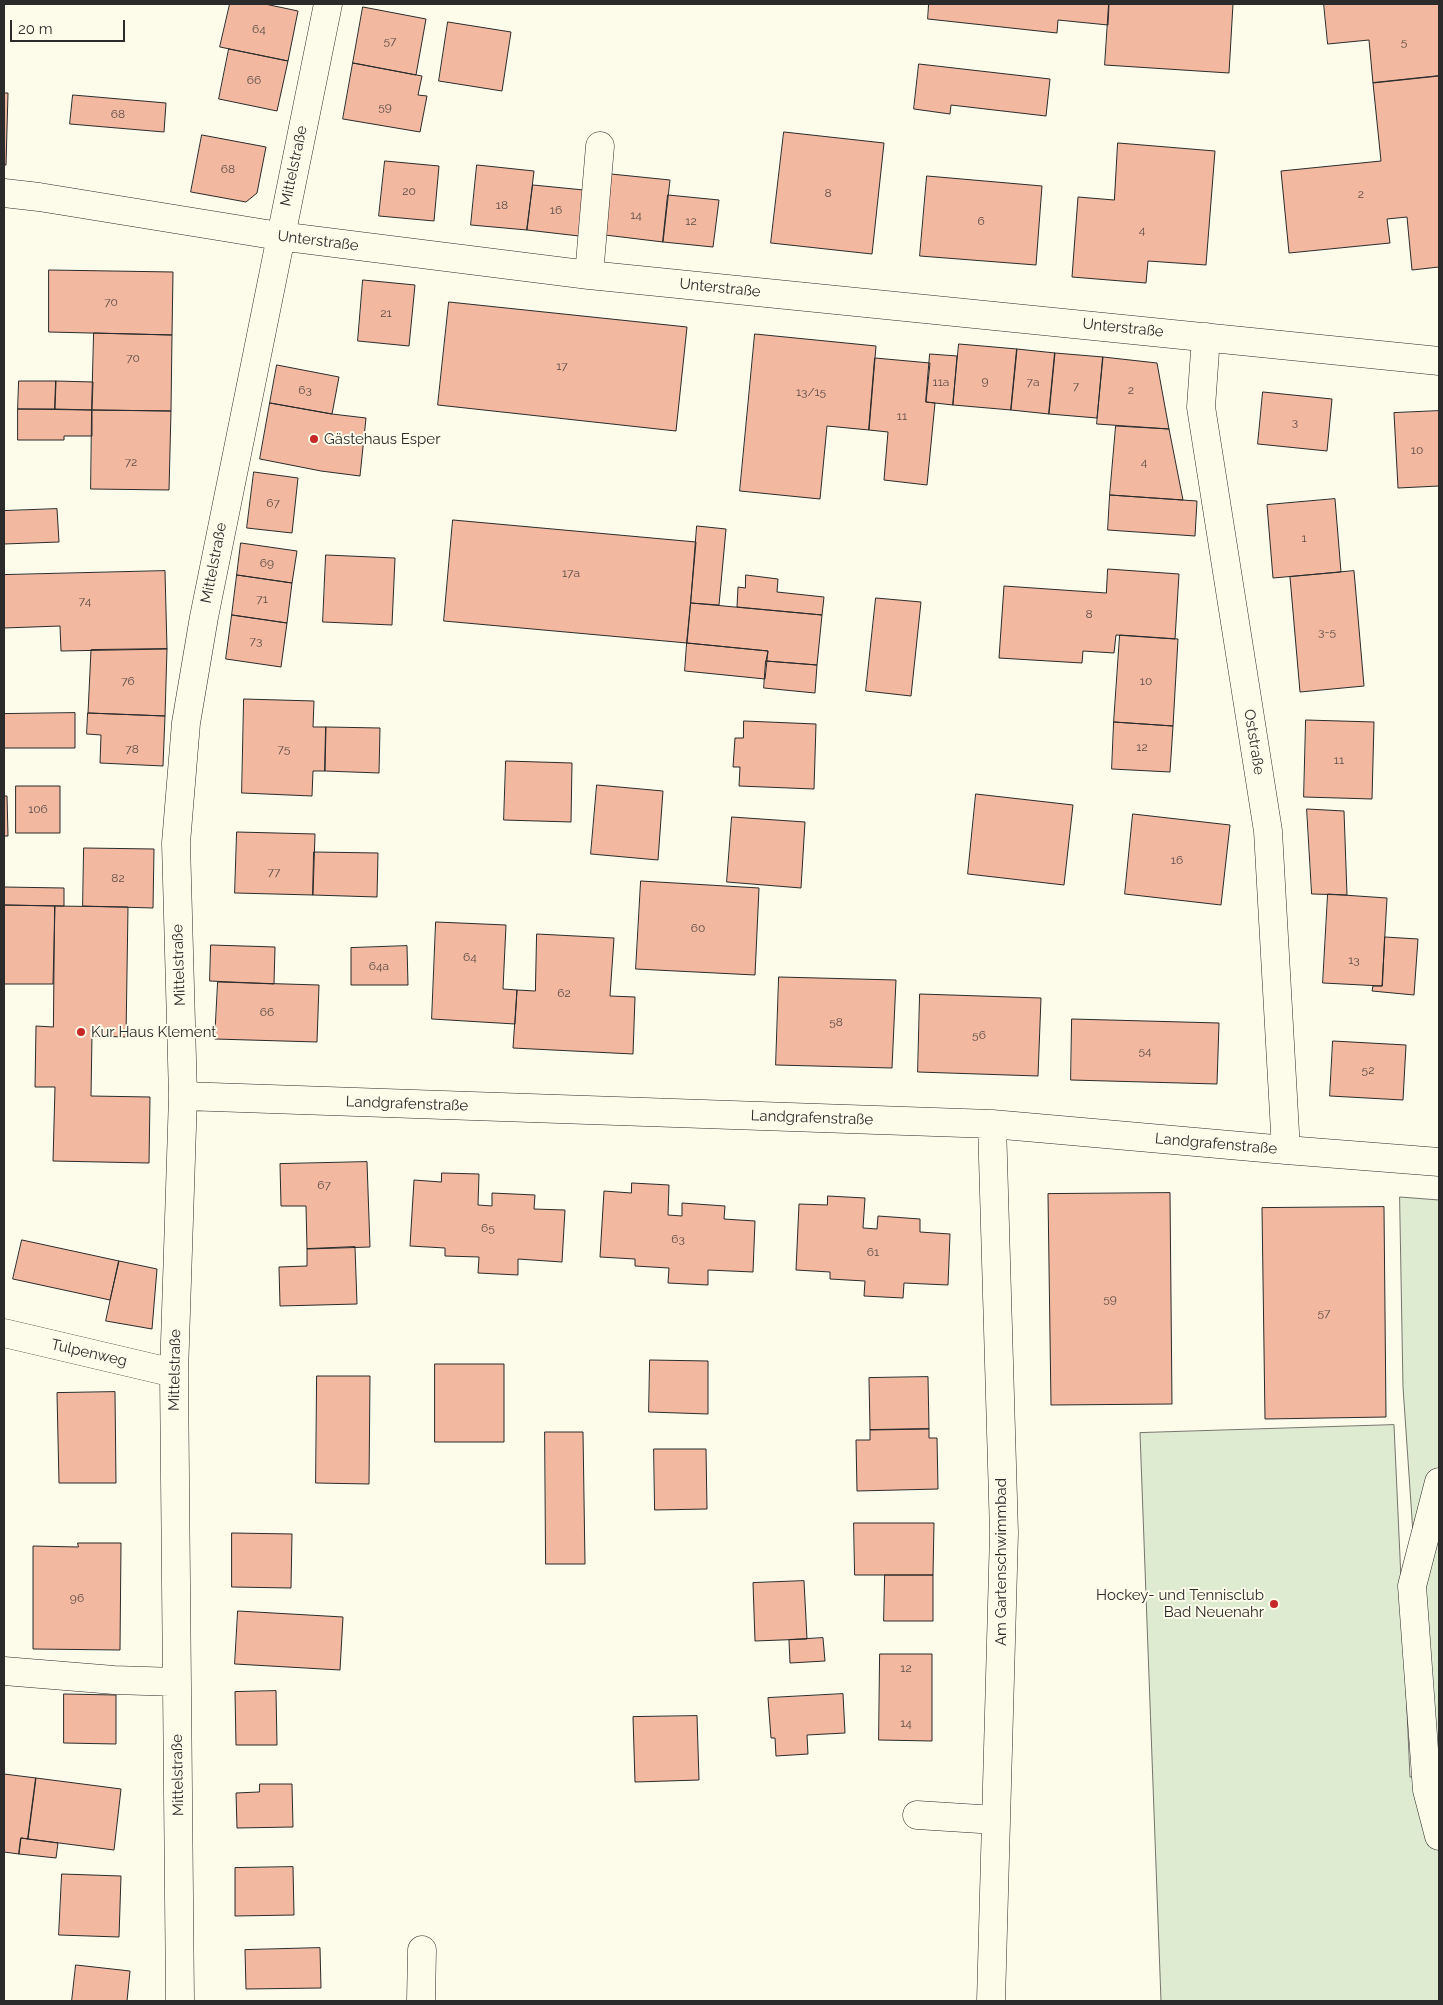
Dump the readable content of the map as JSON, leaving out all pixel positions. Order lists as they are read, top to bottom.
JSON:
{
  "streets": {
    "street": [
      "Mittelstraße",
      "Unterstraße",
      "Oststraße",
      "Landgrafenstraße",
      "Tulpenweg",
      "Am Gartenschwimmbad"
    ]
  },
  "crossings": [
    ["Mittelstraße", "Unterstraße"],
    ["Mittelstraße", "Landgrafenstraße"],
    ["Mittelstraße", "Tulpenweg"],
    ["Unterstraße", "Oststraße"],
    ["Oststraße", "Landgrafenstraße"],
    ["Landgrafenstraße", "Am Gartenschwimmbad"]
  ],
  "places": ["Gästehaus Esper", "Kur Haus Klement", "Hockey- und Tennisclub Bad Neuenahr"],
  "house_numbers": [
    "64",
    "57",
    "5",
    "66",
    "59",
    "68",
    "68",
    "20",
    "8",
    "2",
    "18",
    "16",
    "14",
    "12",
    "6",
    "4",
    "70",
    "21",
    "70",
    "17",
    "9",
    "11a",
    "7a",
    "7",
    "63",
    "2",
    "13/15",
    "11",
    "3",
    "10",
    "72",
    "4",
    "67",
    "1",
    "69",
    "17a",
    "71",
    "74",
    "8",
    "3-5",
    "73",
    "76",
    "10",
    "12",
    "78",
    "75",
    "11",
    "106",
    "16",
    "77",
    "82",
    "60",
    "64",
    "13",
    "64a",
    "62",
    "66",
    "58",
    "56",
    "54",
    "52",
    "67",
    "65",
    "63",
    "61",
    "59",
    "57",
    "96",
    "12",
    "14"
  ],
  "scale_bar": "20 m"
}
